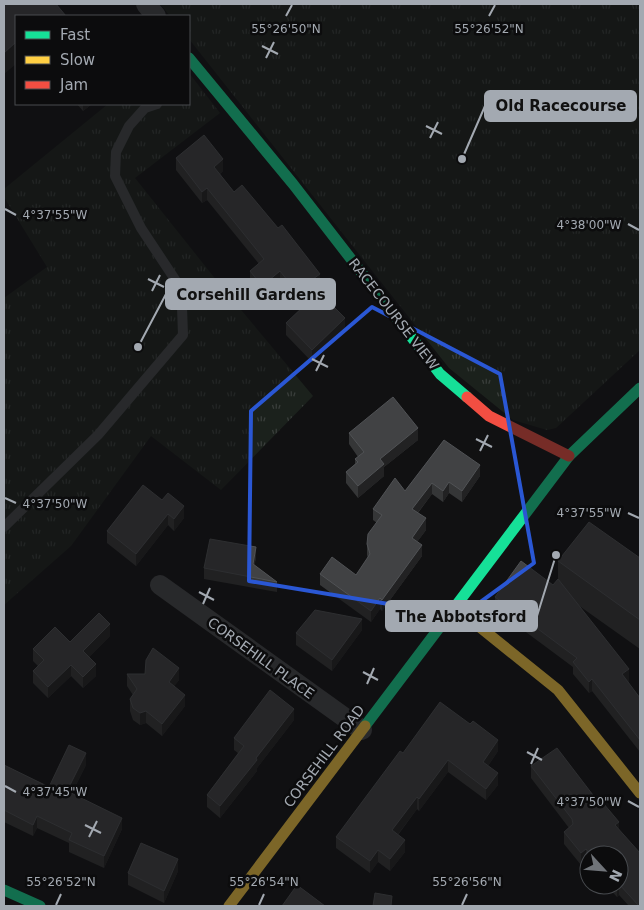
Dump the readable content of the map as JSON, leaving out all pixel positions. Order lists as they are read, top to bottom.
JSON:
{
  "streets": {
    "street": ["RACECOURSE VIEW", "CORSEHILL PLACE", "CORSEHILL ROAD"]
  },
  "crossings": [
    ["RACECOURSE VIEW", "CORSEHILL ROAD"],
    ["CORSEHILL PLACE", "CORSEHILL ROAD"]
  ],
  "places": ["Old Racecourse", "Corsehill Gardens", "The Abbotsford"],
  "legend": ["Fast", "Slow", "Jam"],
  "north": "bottom right",
  "coordinates": [
    "55°26'50\"N",
    "55°26'52\"N",
    "4°37'55\"W",
    "4°38'00\"W",
    "4°37'50\"W",
    "4°37'45\"W",
    "55°26'54\"N",
    "55°26'56\"N"
  ]
}
